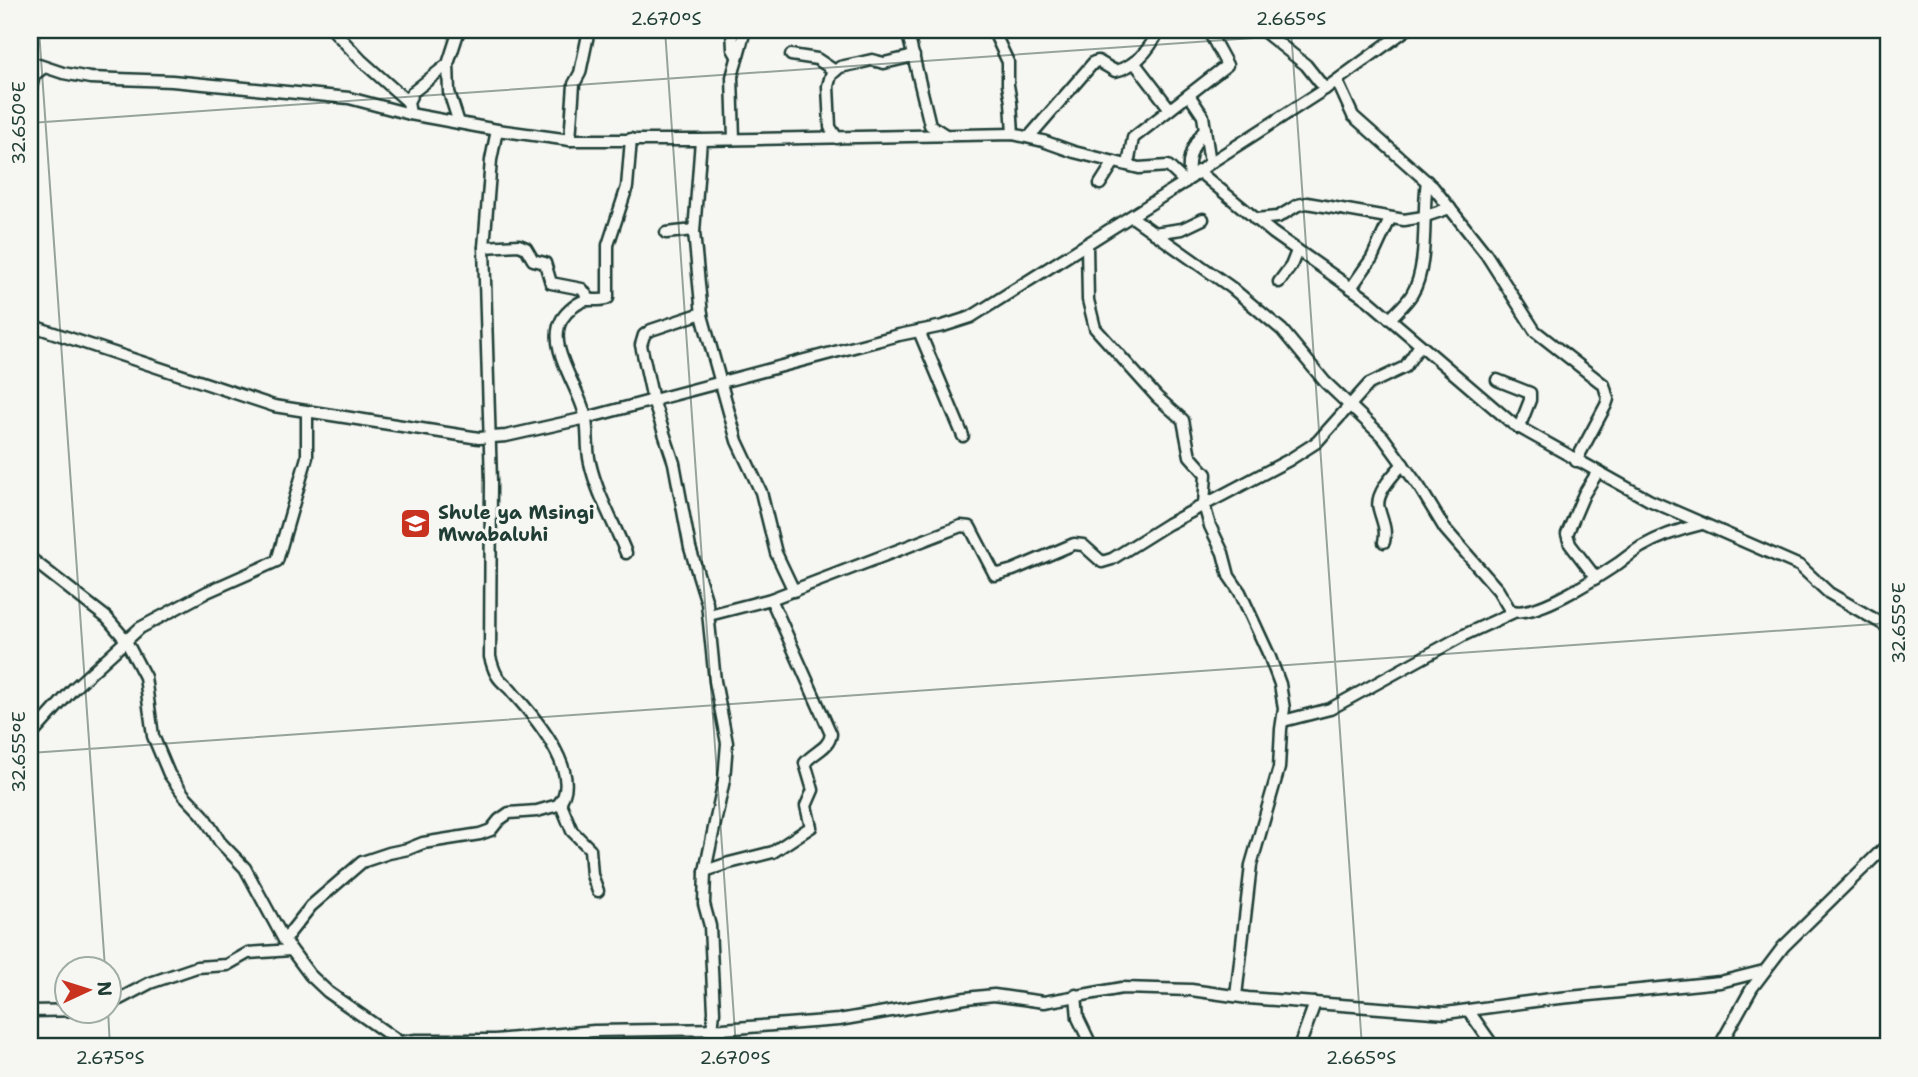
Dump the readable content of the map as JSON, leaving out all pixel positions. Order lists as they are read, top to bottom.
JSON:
{
  "places": {
    "school or university": ["Shule ya Msingi Mwabaluhi"]
  },
  "north": "right",
  "coordinates": [
    "2.670°S",
    "2.665°S",
    "32.650°E",
    "32.655°E",
    "2.675°S"
  ]
}
